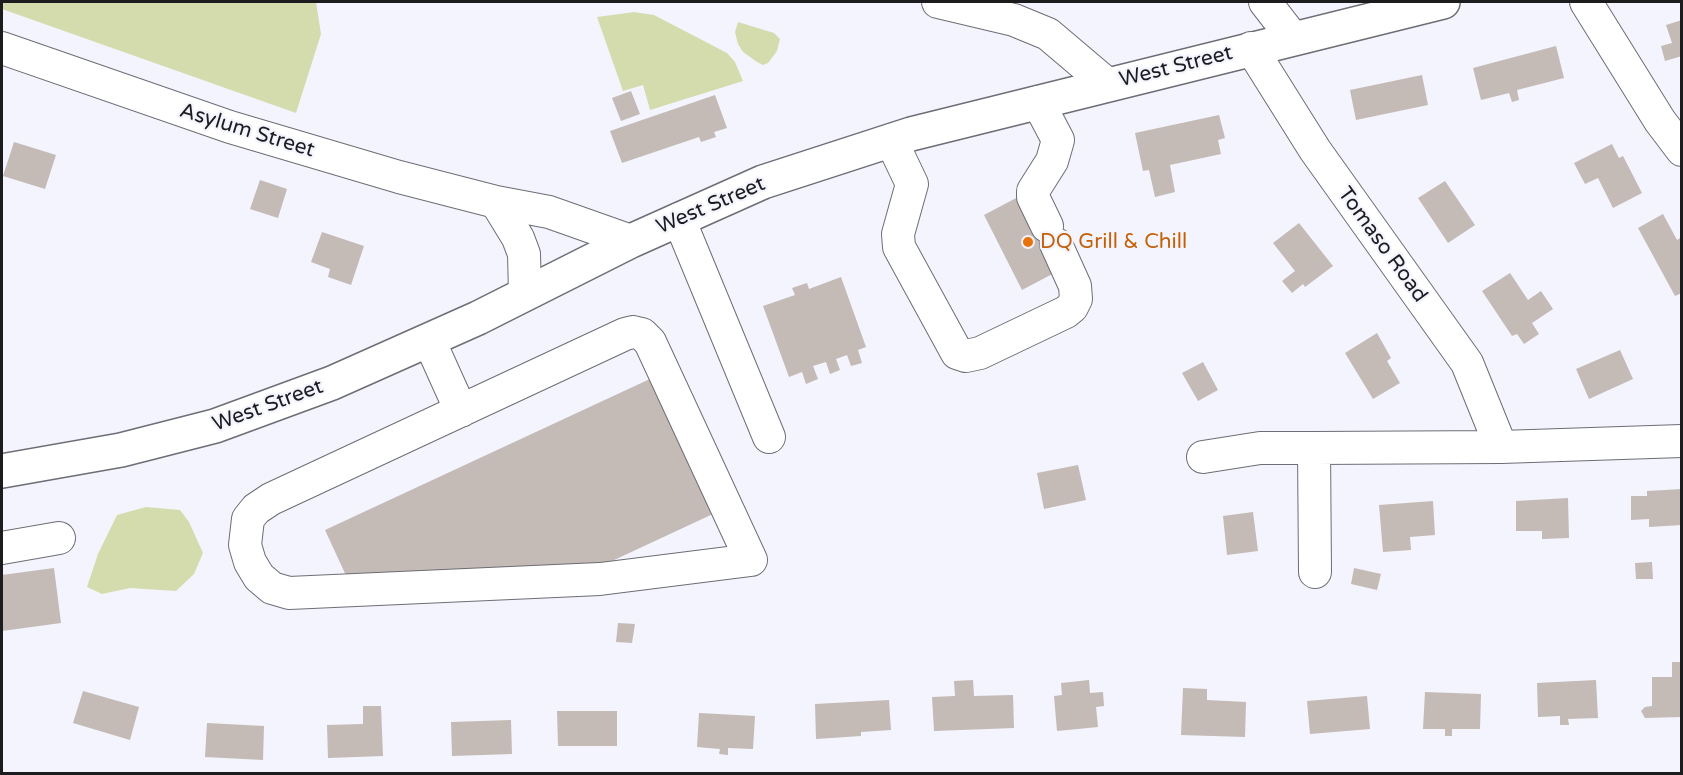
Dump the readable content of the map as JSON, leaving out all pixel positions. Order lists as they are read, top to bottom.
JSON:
{
  "streets": {
    "main road": ["West Street"],
    "street": ["Asylum Street", "Tomaso Road"]
  },
  "crossings": [
    ["West Street", "Asylum Street"],
    ["West Street", "Tomaso Road"]
  ],
  "places": ["DQ Grill & Chill"]
}
